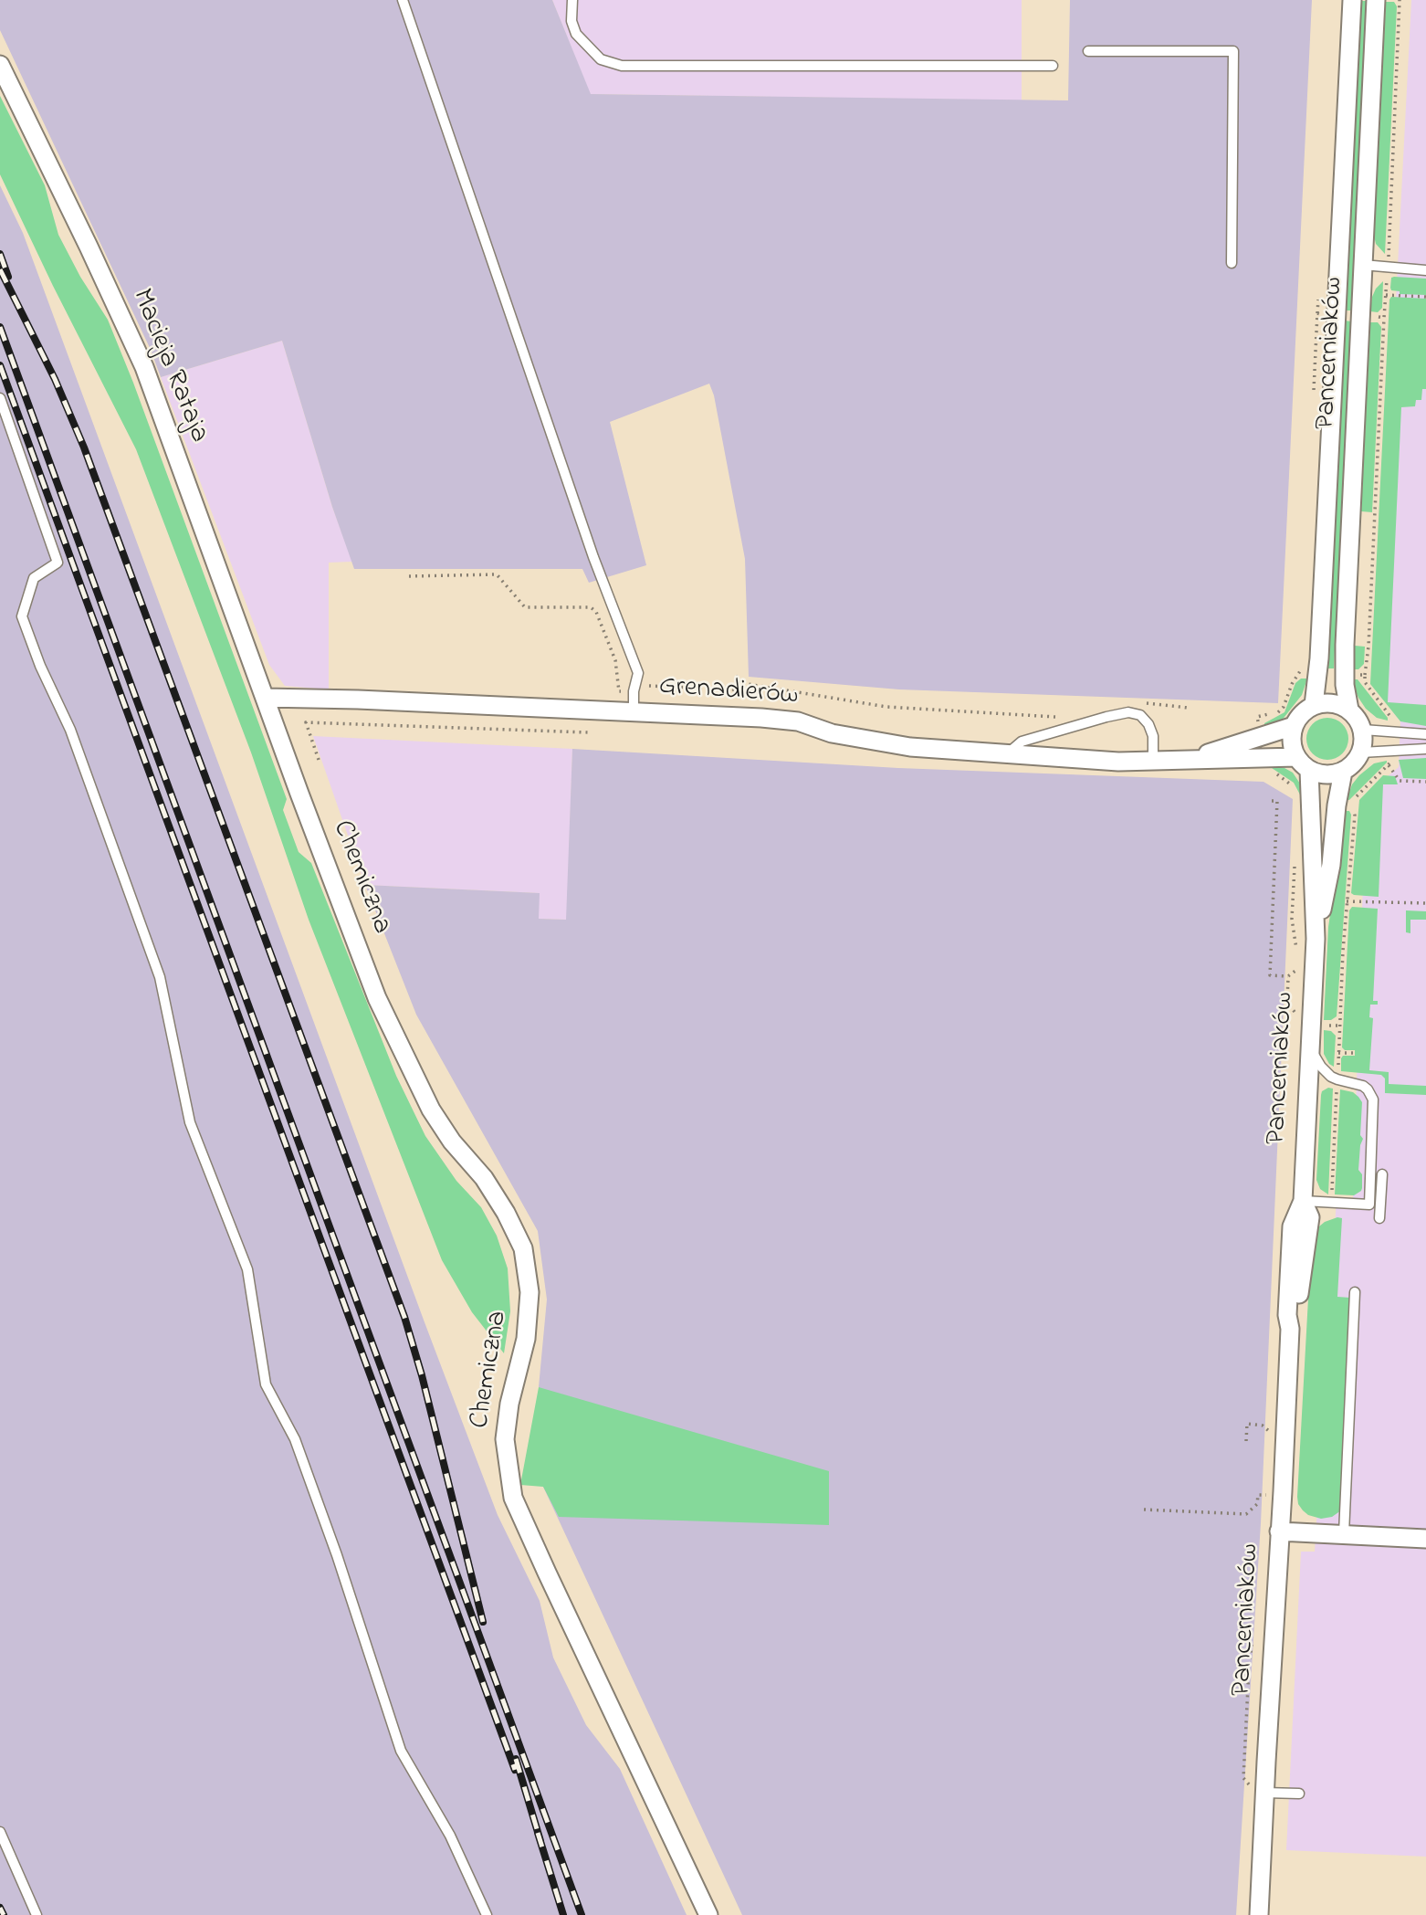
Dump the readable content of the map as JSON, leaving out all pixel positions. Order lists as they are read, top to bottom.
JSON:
{
  "streets": {
    "street": [
      "Pancerniaków",
      "Macieja Rataja",
      "Grenadierów",
      "Chemiczna"
    ]
  },
  "crossings": [
    ["Macieja Rataja", "Grenadierów"],
    ["Macieja Rataja", "Chemiczna"],
    ["Grenadierów", "Chemiczna"]
  ]
}
